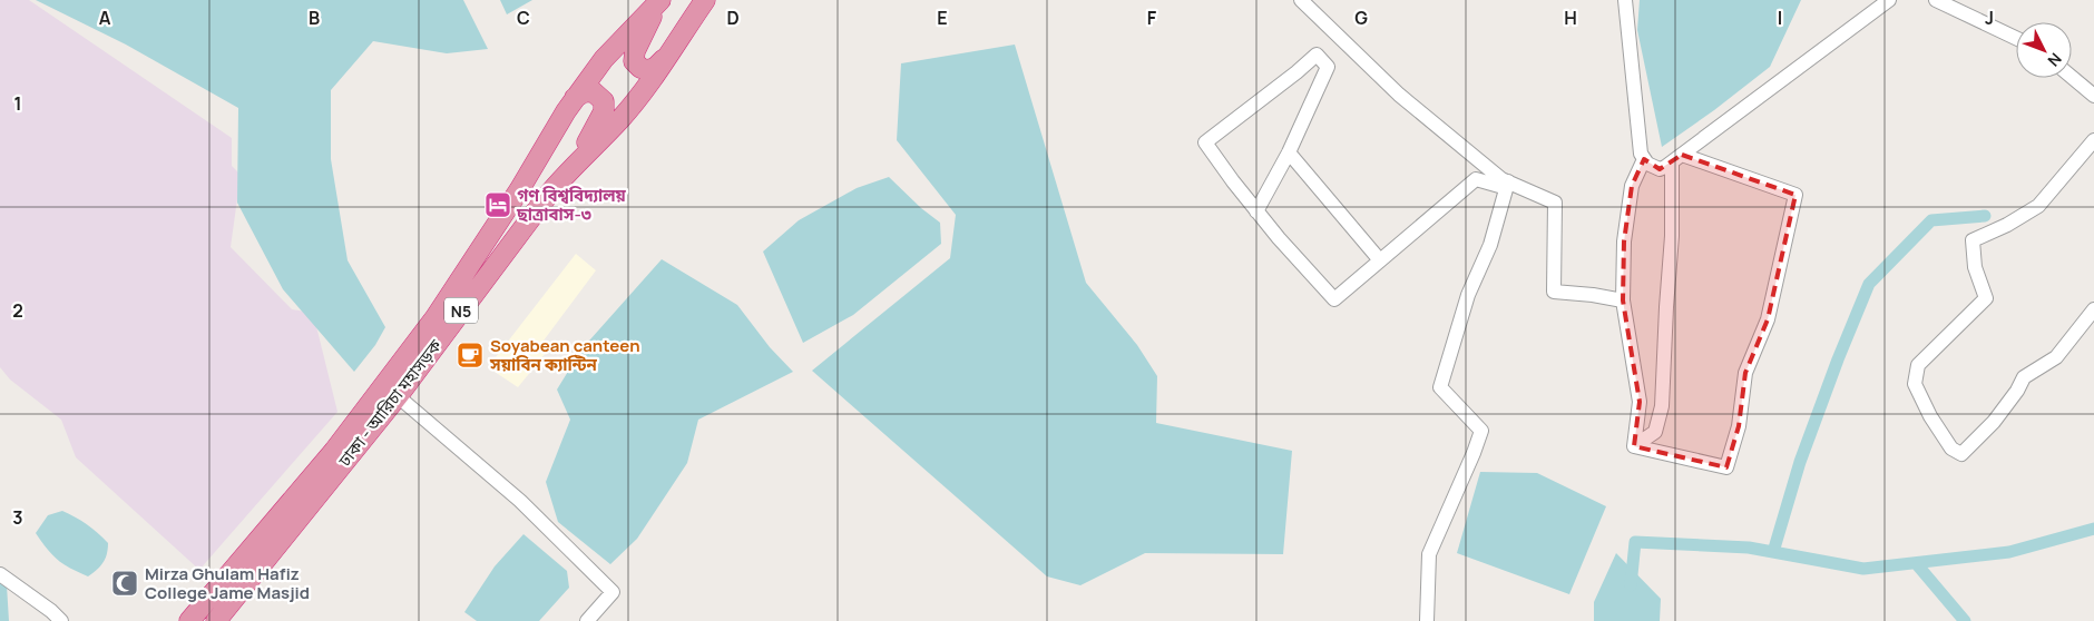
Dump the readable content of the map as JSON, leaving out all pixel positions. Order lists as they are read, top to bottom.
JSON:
{
  "streets": {
    "highway": ["N5", "ঢাকা - আরিচা মহাসড়ক"]
  },
  "places": {
    "hotel": ["গণ বিশ্ববিদ্যালয় ছাত্রাবাস-৩"],
    "cafe": ["Soyabean canteen সয়াবিন ক্যান্টিন"],
    "mosque": ["Mirza Ghulam Hafiz College Jame Masjid"]
  },
  "north": "bottom right",
  "grid": {
    "columns": [
      "A",
      "B",
      "C",
      "D",
      "E",
      "F",
      "G",
      "H",
      "I",
      "J"
    ],
    "rows": ["1", "2", "3"]
  }
}
